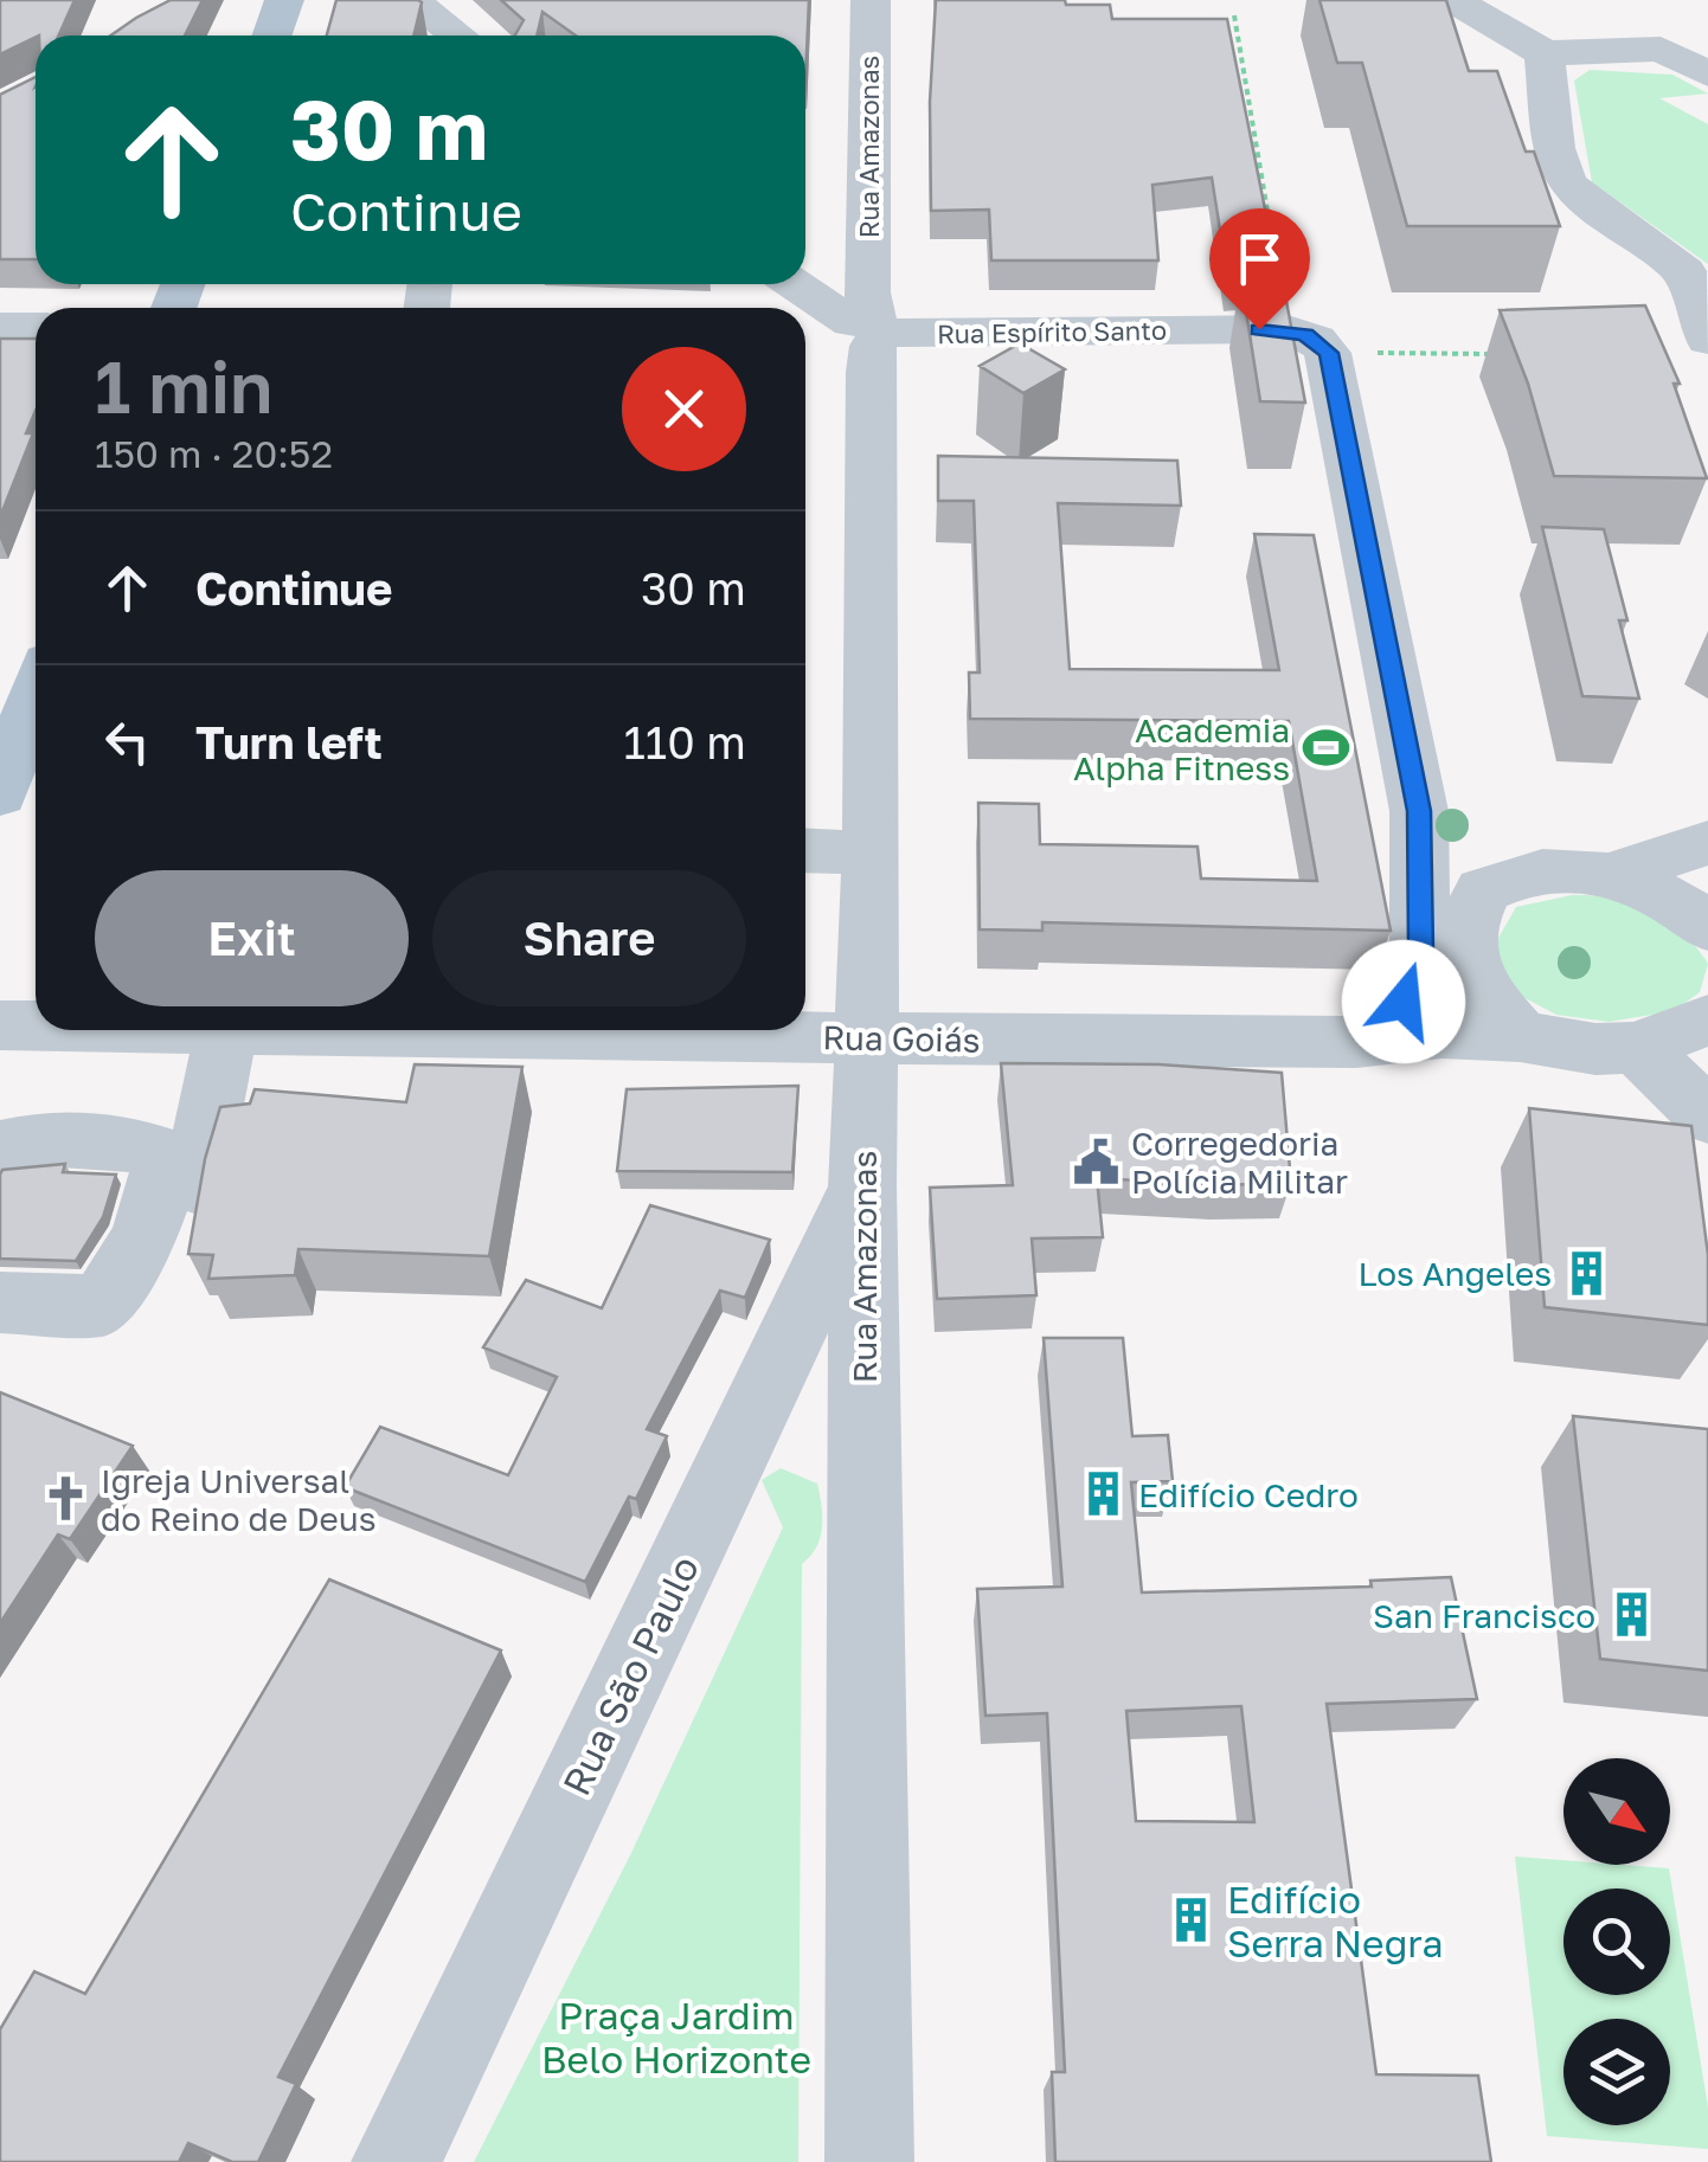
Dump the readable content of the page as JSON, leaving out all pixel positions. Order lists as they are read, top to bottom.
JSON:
{
  "streets": {
    "street": [
      "Rua Amazonas",
      "Rua Espírito Santo",
      "Rua Goiás",
      "Rua São Paulo"
    ]
  },
  "crossings": [
    ["Rua Amazonas", "Rua Espírito Santo"],
    ["Rua Amazonas", "Rua Goiás"],
    ["Rua Amazonas", "Rua São Paulo"]
  ],
  "parks": ["Praça Jardim Belo Horizonte"],
  "places": {
    "sports": ["Academia Alpha Fitness"],
    "public building": ["Corregedoria Polícia Militar"],
    "building": [
      "Los Angeles",
      "Edifício Cedro",
      "San Francisco",
      "Edifício Serra Negra"
    ],
    "church": ["Igreja Universal do Reino de Deus"]
  },
  "north": "bottom right",
  "page": {
    "turn": ["30 m", "Continue"],
    "heading": ["1 min", "150 m · 20:52"],
    "list": [
      {
        "name": "Continue",
        "value": "30 m"
      },
      {
        "name": "Turn left",
        "value": "110 m"
      }
    ],
    "buttons": ["Exit", "Share"]
  }
}
